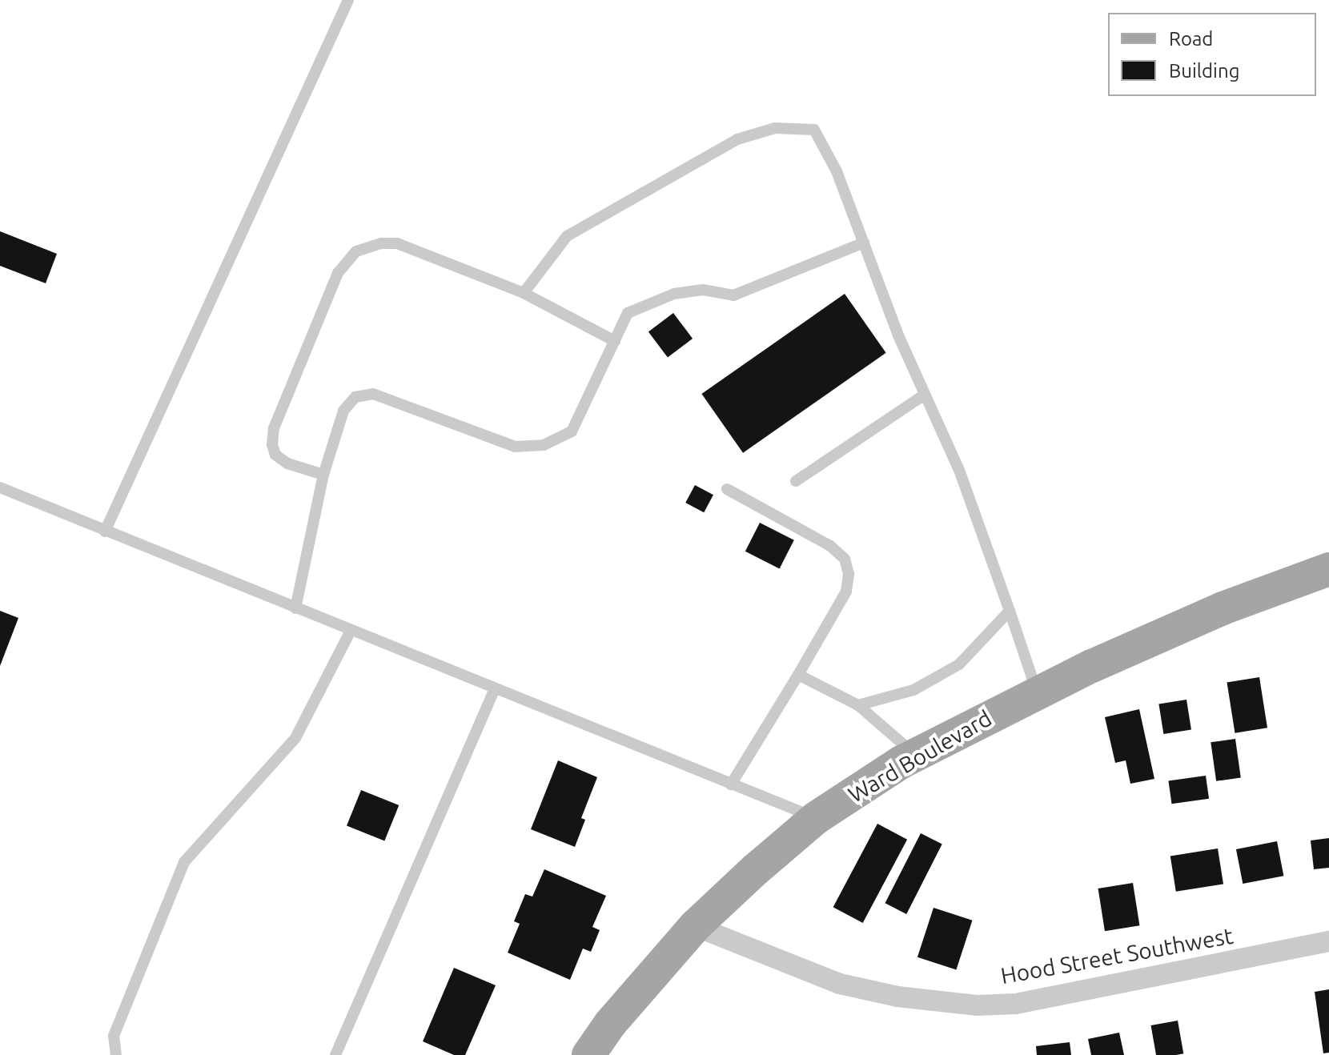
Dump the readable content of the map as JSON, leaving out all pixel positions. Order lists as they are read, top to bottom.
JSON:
{
  "streets": {
    "main road": ["Ward Boulevard"],
    "street": ["Hood Street Southwest"]
  },
  "crossings": [
    ["Ward Boulevard", "Hood Street Southwest"]
  ],
  "legend": ["Road", "Building"]
}
